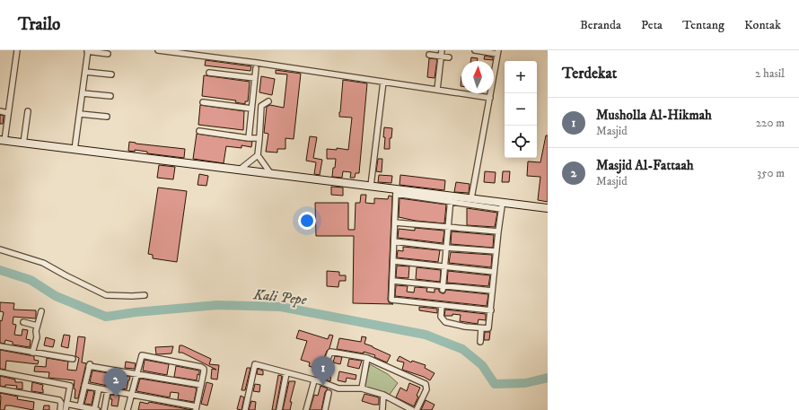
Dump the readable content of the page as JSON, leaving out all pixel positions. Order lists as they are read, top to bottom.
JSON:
{
  "water": ["Kali Pepe"],
  "north": "top",
  "page": {
    "header": "Trailo",
    "nav": [
      "Beranda",
      "Peta",
      "Tentang",
      "Kontak"
    ],
    "heading": ["Terdekat", "2 hasil"],
    "map_buttons": ["+", "−"],
    "list": [
      {
        "mark": "1",
        "name": "Musholla Al-Hikmah",
        "note": "Masjid",
        "value": "220 m"
      },
      {
        "mark": "2",
        "name": "Masjid Al-Fattaah",
        "note": "Masjid",
        "value": "350 m"
      }
    ],
    "pins": ["1", "2"]
  }
}
